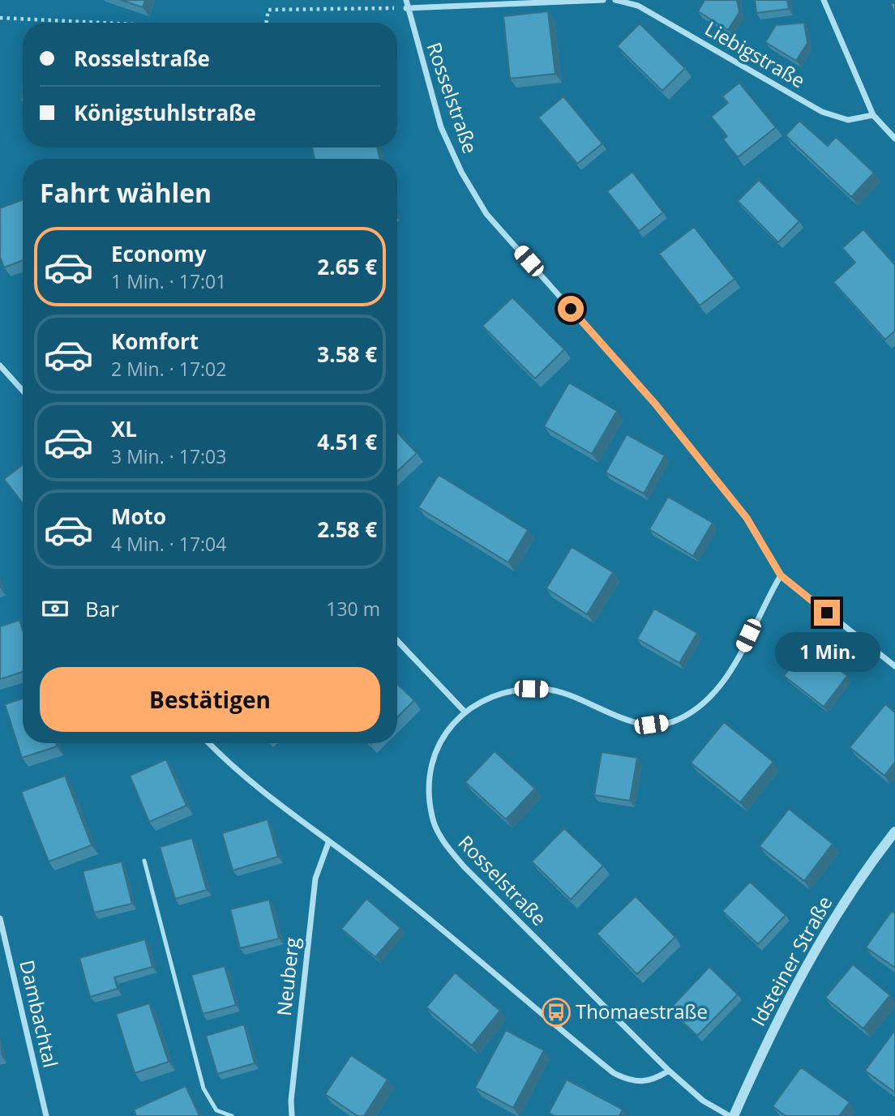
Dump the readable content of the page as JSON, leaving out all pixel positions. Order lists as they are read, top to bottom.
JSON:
{
  "streets": {
    "street": [
      "Liebigstraße",
      "Rosselstraße",
      "Idsteiner Straße",
      "Neuberg",
      "Dambachtal"
    ]
  },
  "crossings": [
    ["Rosselstraße", "Idsteiner Straße"]
  ],
  "places": {
    "bus stop": ["Thomaestraße"]
  },
  "page": {
    "banner": ["Rosselstraße", "Königstuhlstraße"],
    "heading": "Fahrt wählen",
    "list": [
      {
        "name": "Economy",
        "note": "1 Min. · 17:01",
        "value": "2.65 €"
      },
      {
        "name": "Komfort",
        "note": "2 Min. · 17:02",
        "value": "3.58 €"
      },
      {
        "name": "XL",
        "note": "3 Min. · 17:03",
        "value": "4.51 €"
      },
      {
        "name": "Moto",
        "note": "4 Min. · 17:04",
        "value": "2.58 €"
      }
    ],
    "pay": ["Bar", "130 m"],
    "bubble": "1 Min.",
    "buttons": "Bestätigen"
  }
}
